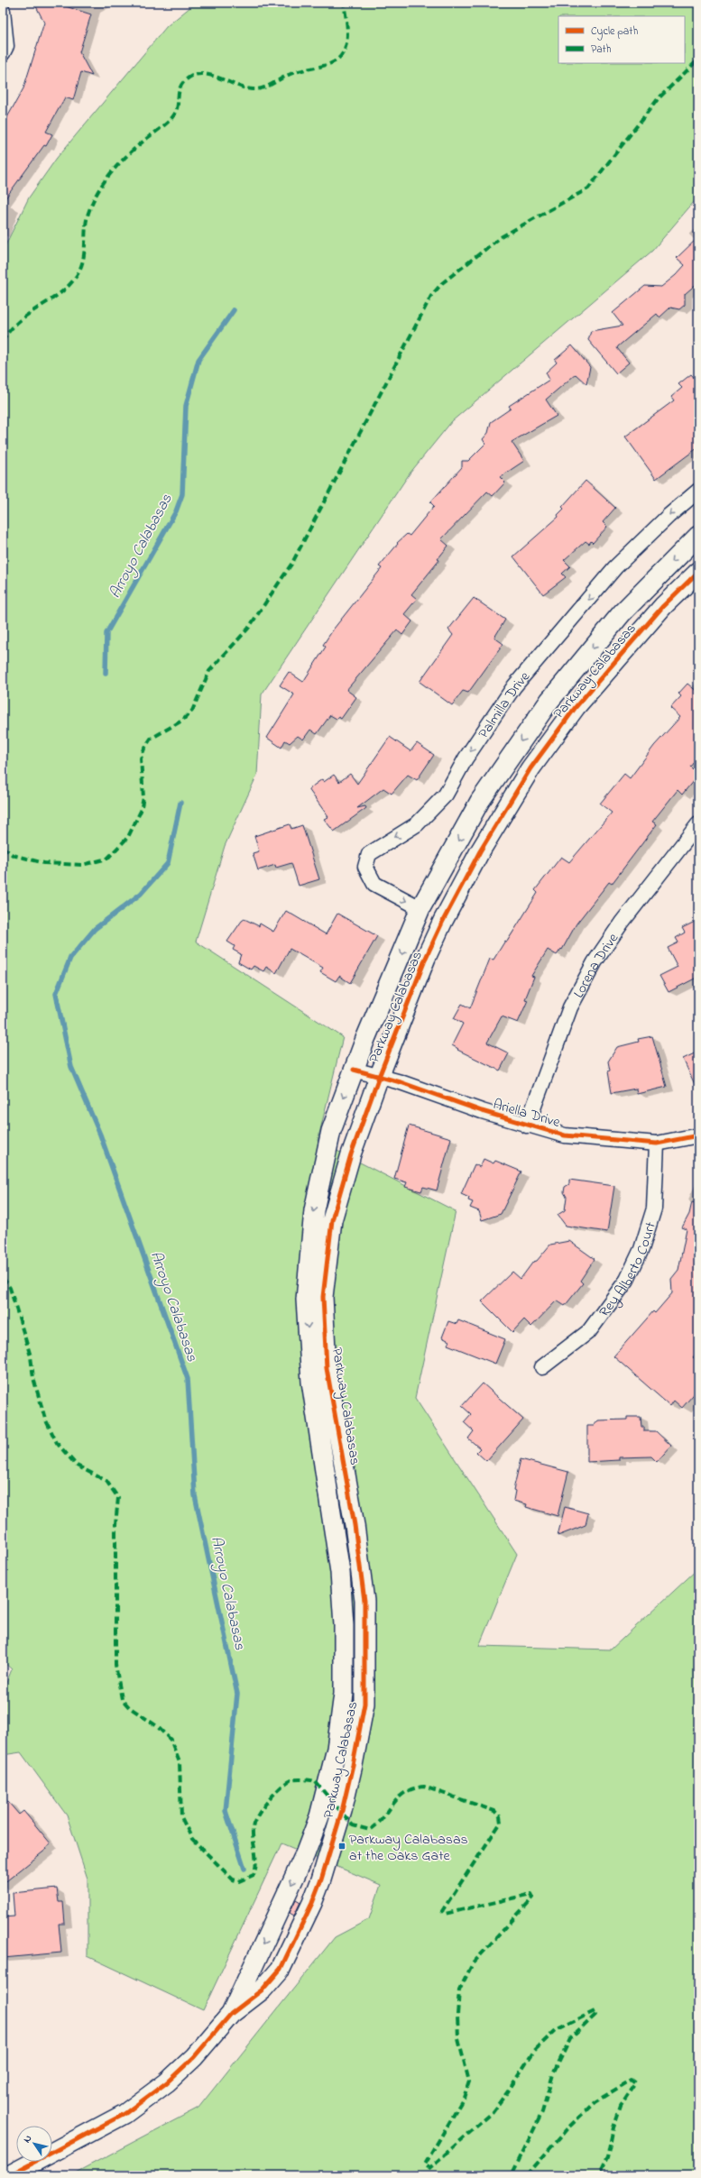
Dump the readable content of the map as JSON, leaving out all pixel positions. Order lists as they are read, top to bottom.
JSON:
{
  "streets": {
    "street": [
      "Parkway Calabasas",
      "Palmilla Drive",
      "Lorena Drive",
      "Ariella Drive",
      "Rey Alberto Court"
    ]
  },
  "crossings": [
    ["Parkway Calabasas", "Palmilla Drive"],
    ["Parkway Calabasas", "Ariella Drive"],
    ["Lorena Drive", "Ariella Drive"],
    ["Ariella Drive", "Rey Alberto Court"]
  ],
  "one_way": ["Palmilla Drive"],
  "water": ["Arroyo Calabasas"],
  "places": {
    "transit": ["Parkway Calabasas at the Oaks Gate"]
  },
  "legend": ["Cycle path", "Path"],
  "north": "top left"
}
